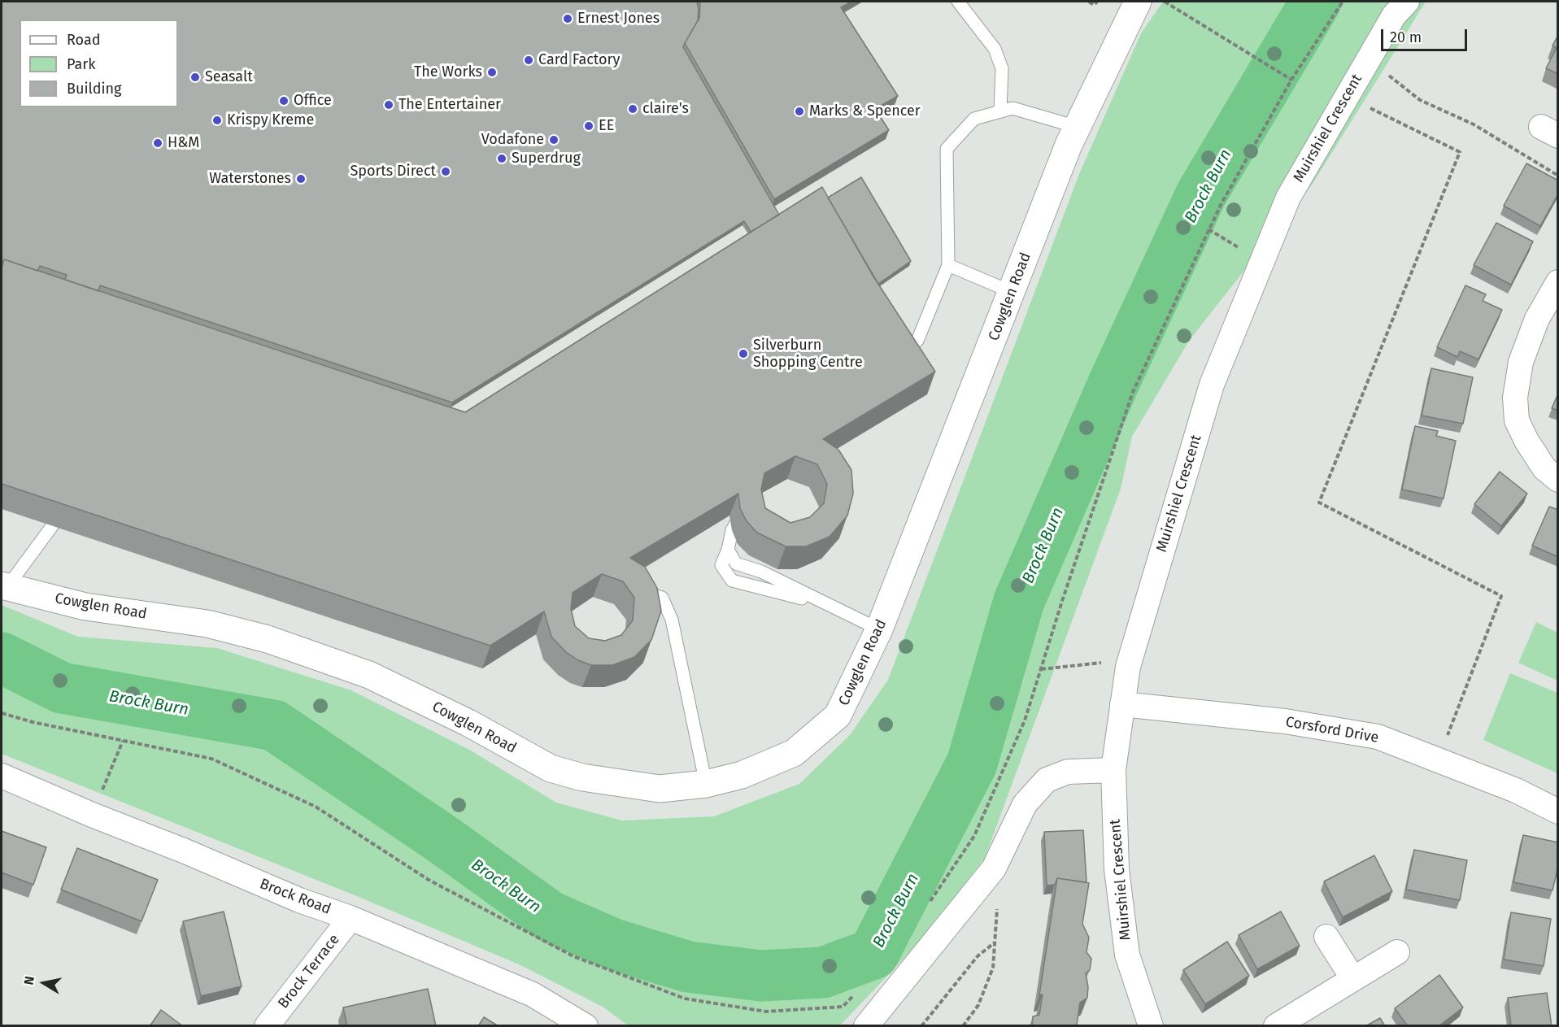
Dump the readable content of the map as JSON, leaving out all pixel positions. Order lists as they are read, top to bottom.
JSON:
{
  "streets": {
    "street": [
      "Muirshiel Crescent",
      "Cowglen Road",
      "Corsford Drive",
      "Brock Road",
      "Brock Terrace"
    ]
  },
  "crossings": [
    ["Muirshiel Crescent", "Corsford Drive"],
    ["Brock Road", "Brock Terrace"]
  ],
  "water": ["Brock Burn"],
  "places": [
    "Ernest Jones",
    "Card Factory",
    "The Works",
    "Seasalt",
    "Office",
    "The Entertainer",
    "claire's",
    "Marks & Spencer",
    "Krispy Kreme",
    "EE",
    "Vodafone",
    "H&M",
    "Superdrug",
    "Sports Direct",
    "Waterstones",
    "Silverburn Shopping Centre"
  ],
  "legend": ["Road", "Park", "Building"],
  "scale_bar": "20 m",
  "north": "left"
}
